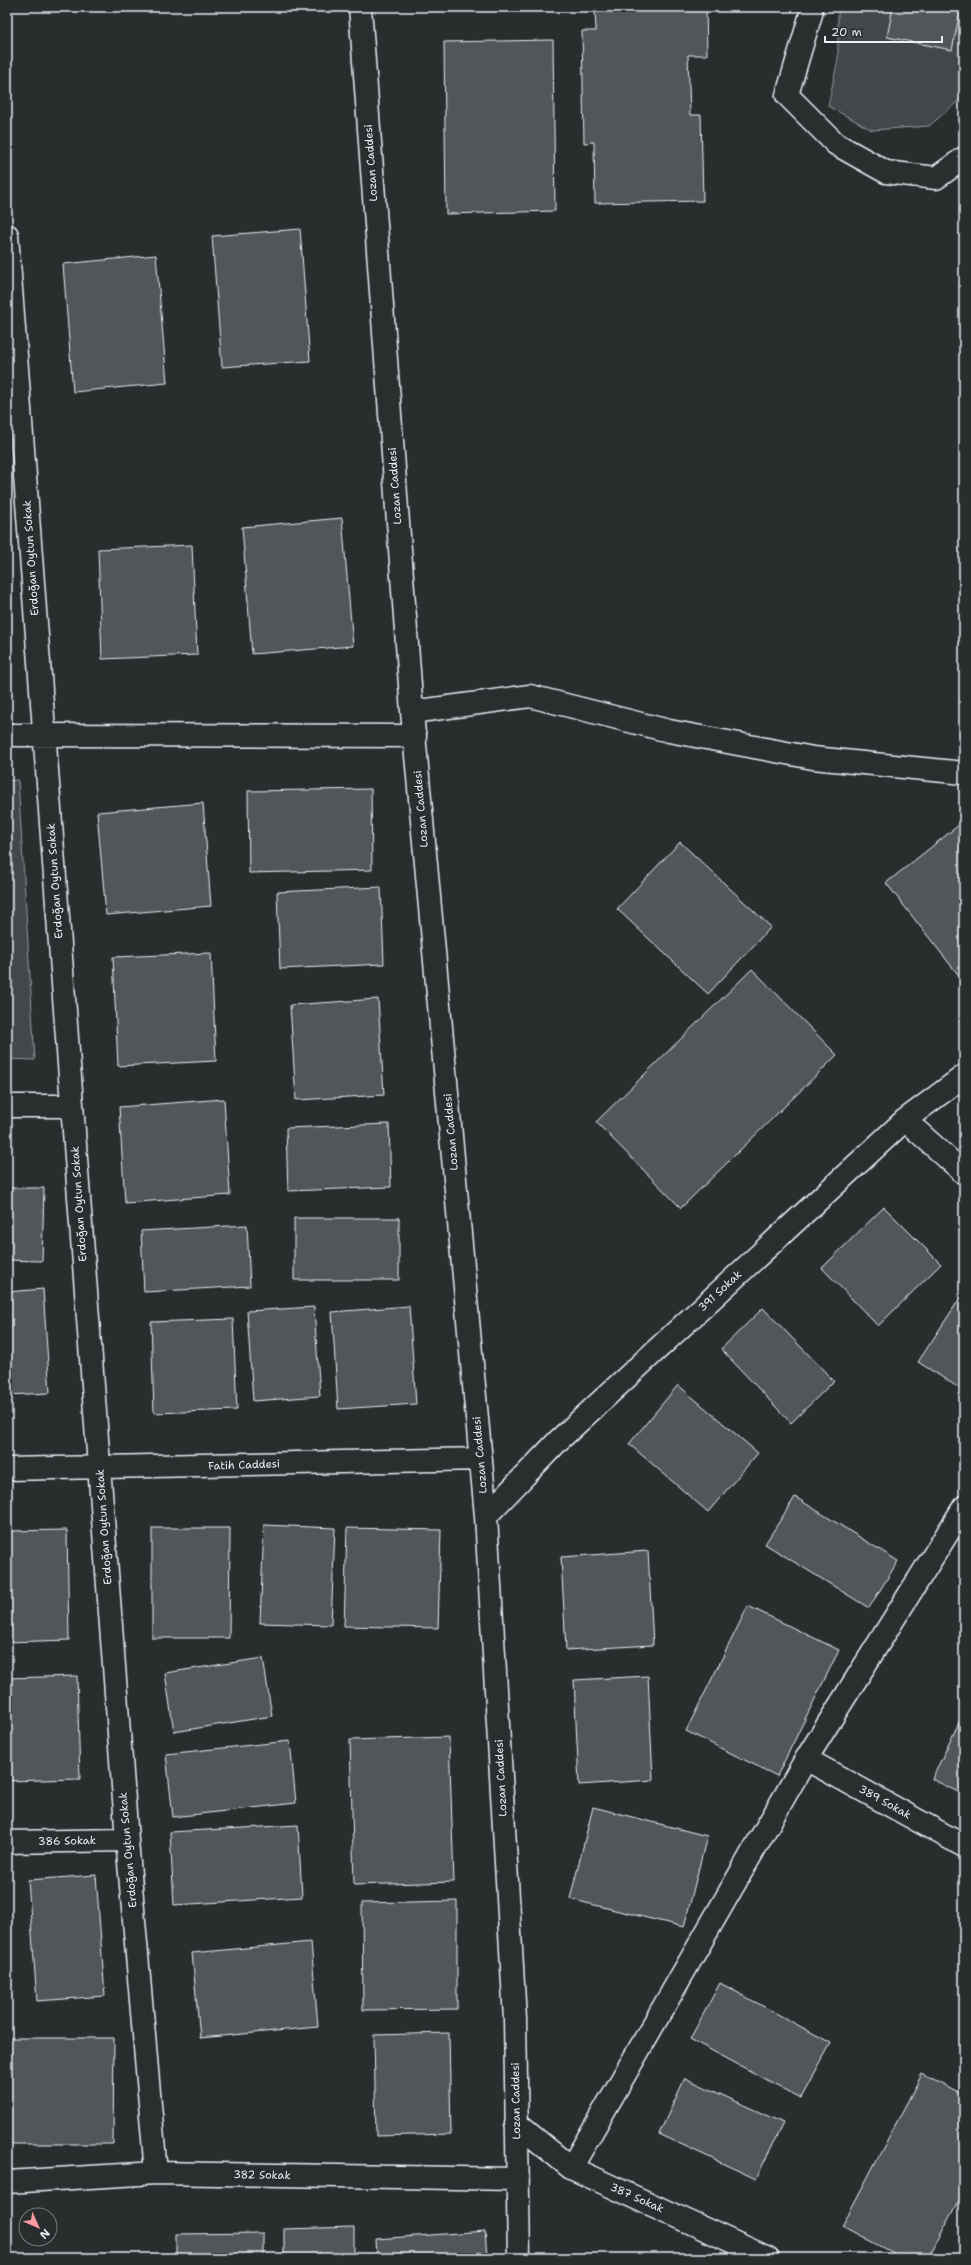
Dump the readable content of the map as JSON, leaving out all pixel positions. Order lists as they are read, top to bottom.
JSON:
{
  "streets": {
    "street": [
      "Lozan Caddesi",
      "Erdoğan Oytun Sokak",
      "391 Sokak",
      "Fatih Caddesi",
      "389 Sokak",
      "386 Sokak",
      "382 Sokak",
      "387 Sokak"
    ]
  },
  "crossings": [
    ["Lozan Caddesi", "391 Sokak"],
    ["Lozan Caddesi", "Fatih Caddesi"],
    ["Lozan Caddesi", "382 Sokak"],
    ["Lozan Caddesi", "387 Sokak"],
    ["Erdoğan Oytun Sokak", "Fatih Caddesi"],
    ["Erdoğan Oytun Sokak", "386 Sokak"],
    ["Erdoğan Oytun Sokak", "382 Sokak"]
  ],
  "scale_bar": "20 m",
  "north": "bottom right"
}
